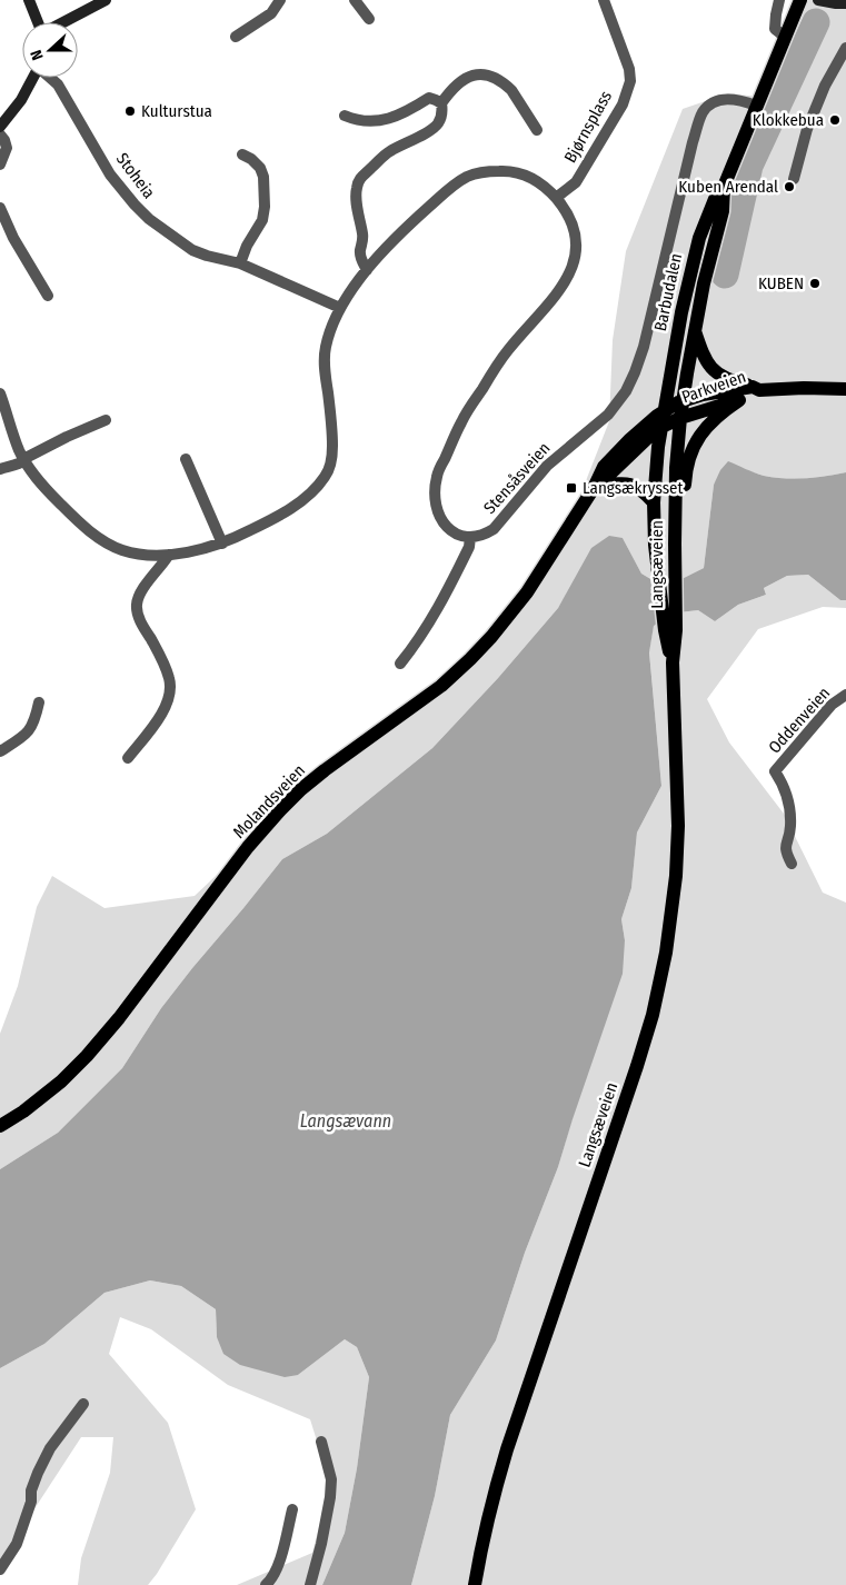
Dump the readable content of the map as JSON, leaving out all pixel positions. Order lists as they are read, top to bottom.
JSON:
{
  "streets": {
    "main road": [
      "Barbudalen",
      "Parkveien",
      "Langsæveien",
      "Molandsveien"
    ],
    "street": [
      "Bjørnsplass",
      "Stoheia",
      "Stensåsveien",
      "Oddenveien"
    ]
  },
  "crossings": [
    ["Barbudalen", "Parkveien"],
    ["Barbudalen", "Stensåsveien"],
    ["Barbudalen", "Langsæveien"],
    ["Barbudalen", "Molandsveien"],
    ["Parkveien", "Langsæveien"],
    ["Parkveien", "Molandsveien"],
    ["Langsæveien", "Molandsveien"]
  ],
  "water": ["Langsævann"],
  "places": {
    "other": [
      "Kulturstua",
      "Klokkebua",
      "Kuben Arendal",
      "KUBEN"
    ],
    "transit": ["Langsækrysset"]
  },
  "north": "left"
}
